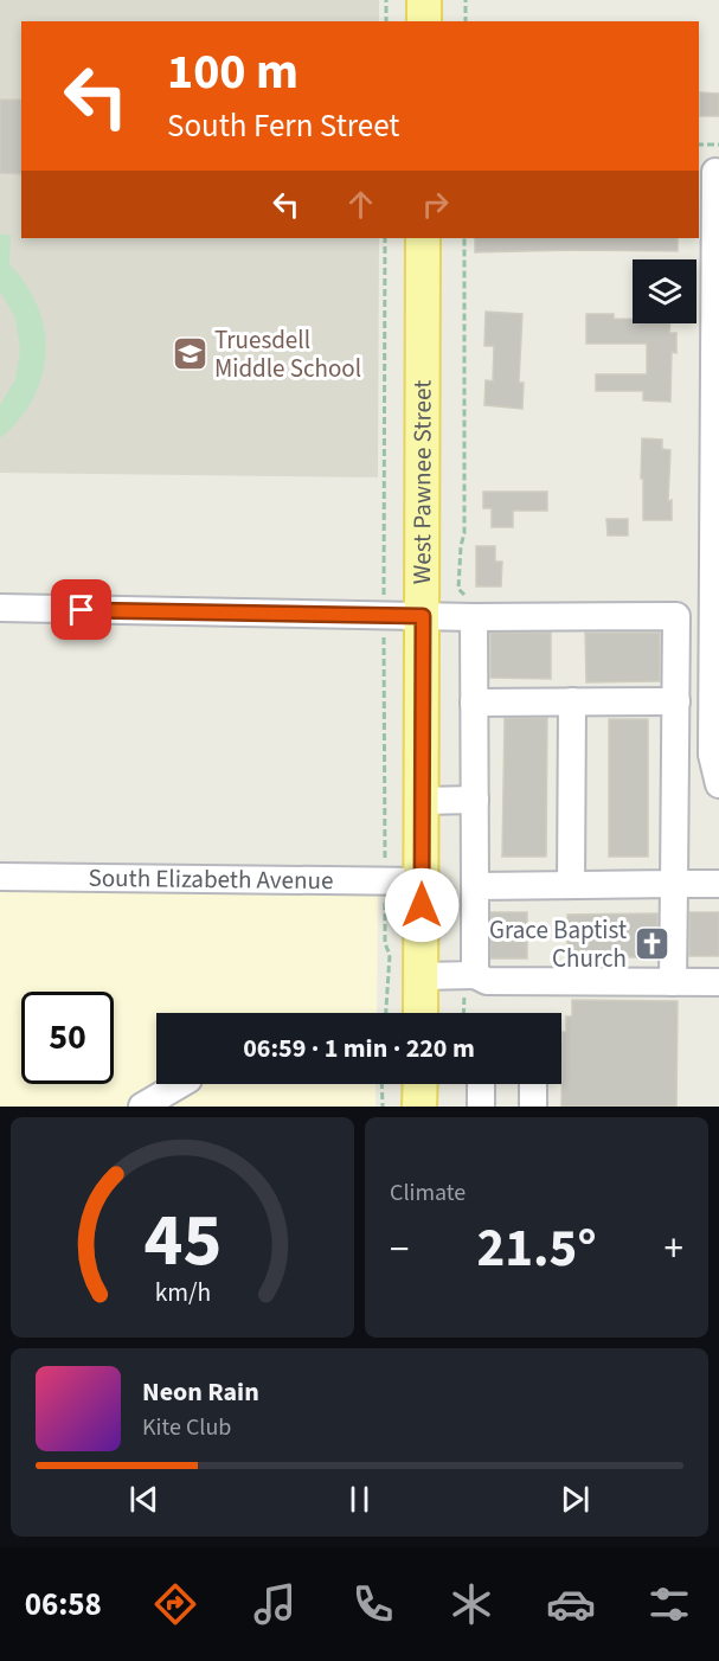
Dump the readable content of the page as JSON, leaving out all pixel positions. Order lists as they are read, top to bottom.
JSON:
{
  "streets": {
    "main road": ["West Pawnee Street"],
    "street": ["South Elizabeth Avenue"]
  },
  "crossings": [
    ["West Pawnee Street", "South Elizabeth Avenue"]
  ],
  "places": {
    "school or university": ["Truesdell Middle School"],
    "church": ["Grace Baptist Church"]
  },
  "page": {
    "turn": ["100 m", "South Fern Street"],
    "limit": "50",
    "trip": "06:59 · 1 min · 220 m",
    "tile": "Climate",
    "heat": ["−", "21.5°", "+"],
    "song": ["Neon Rain", "Kite Club"],
    "tabs": "06:58",
    "gauge": ["45", "km/h"]
  }
}
